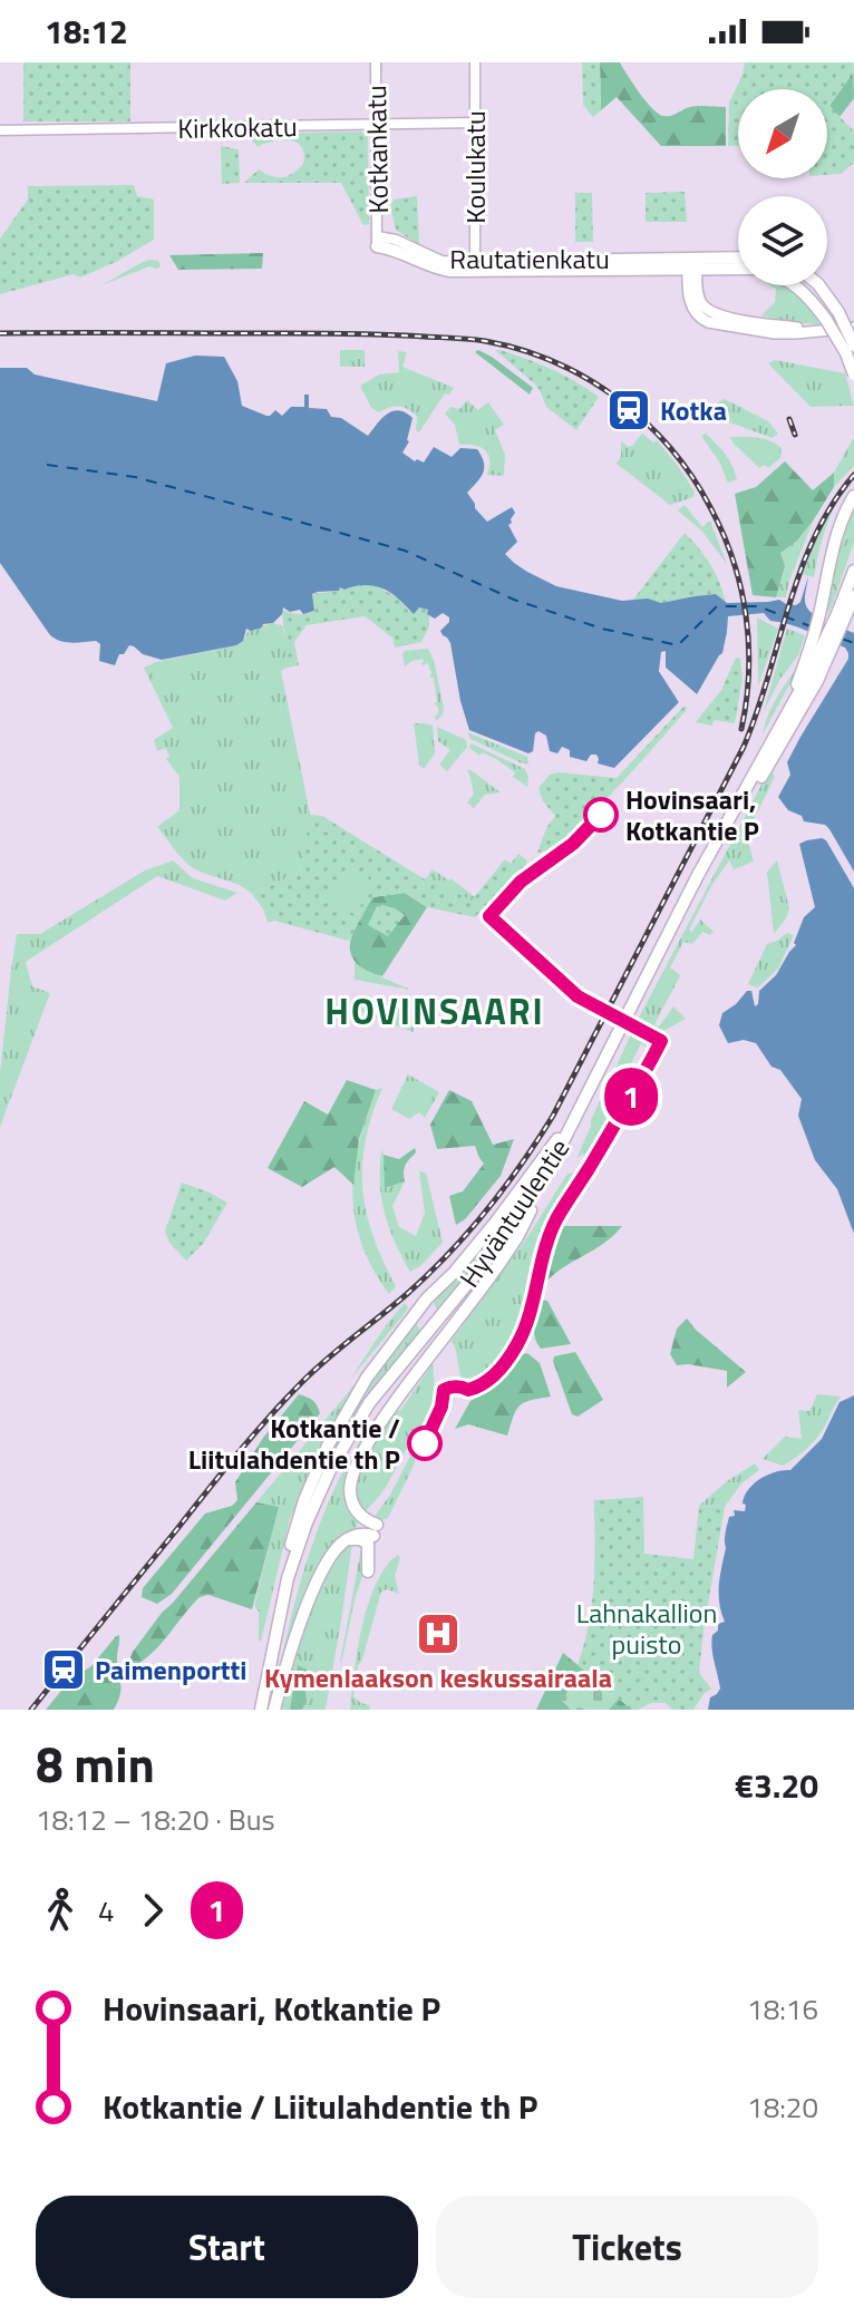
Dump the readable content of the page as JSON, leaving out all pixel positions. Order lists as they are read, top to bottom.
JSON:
{
  "streets": {
    "highway": ["Rautatienkatu", "Hyväntuulentie"],
    "main road": ["Kirkkokatu", "Kotkankatu", "Koulukatu"]
  },
  "crossings": [
    ["Kirkkokatu", "Kotkankatu"],
    ["Kirkkokatu", "Koulukatu"],
    ["Kotkankatu", "Rautatienkatu"],
    ["Koulukatu", "Rautatienkatu"]
  ],
  "districts": ["HOVINSAARI"],
  "parks": ["Lahnakallion puisto"],
  "places": {
    "station": ["Kotka", "Paimenportti"],
    "other": ["Hovinsaari, Kotkantie P", "Kotkantie / Liitulahdentie th P"],
    "hospital": ["Kymenlaakson keskussairaala"]
  },
  "lines": ["bus line 1"],
  "north": "bottom left",
  "page": {
    "status": "18:12",
    "on_map": "1",
    "heading": ["8 min", "18:12 – 18:20 · Bus", "€3.20"],
    "legs": ["4", "1"],
    "list": [
      {
        "name": "Hovinsaari, Kotkantie P",
        "value": "18:16"
      },
      {
        "name": "Kotkantie / Liitulahdentie th P",
        "value": "18:20"
      }
    ],
    "buttons": ["Start", "Tickets"]
  }
}
